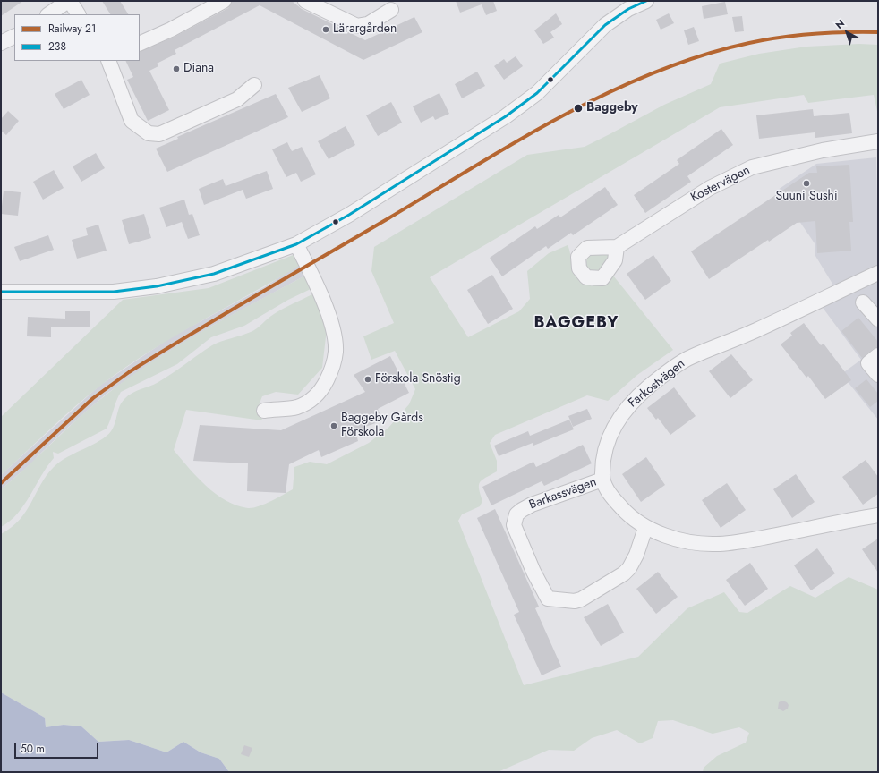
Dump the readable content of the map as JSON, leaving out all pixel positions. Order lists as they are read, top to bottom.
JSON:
{
  "streets": {
    "street": ["Kostervägen", "Farkostvägen", "Barkassvägen"]
  },
  "crossings": [
    ["Farkostvägen", "Barkassvägen"]
  ],
  "districts": ["BAGGEBY"],
  "places": [
    "Lärargården",
    "Diana",
    "Baggeby",
    "Suuni Sushi",
    "Förskola Snöstig",
    "Baggeby Gårds Förskola"
  ],
  "lines": ["transit line 238", "rail line 21"],
  "legend": ["Railway 21", "238"],
  "scale_bar": "50 m",
  "north": "top left"
}
